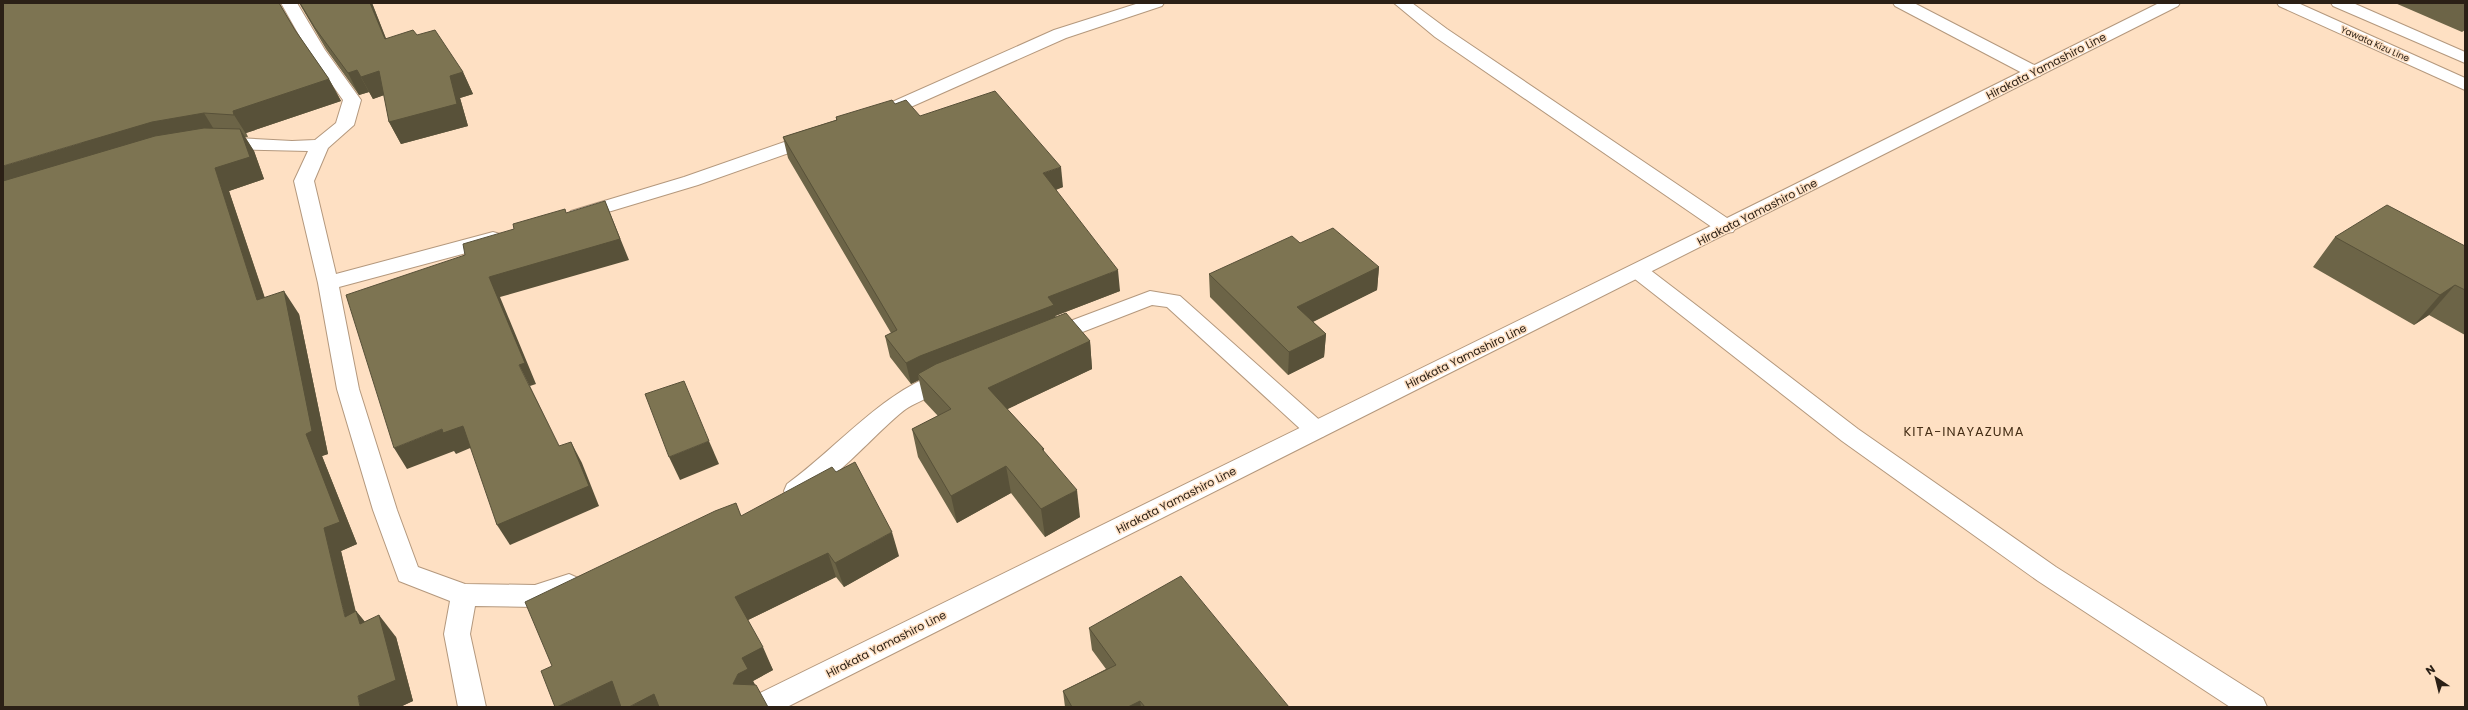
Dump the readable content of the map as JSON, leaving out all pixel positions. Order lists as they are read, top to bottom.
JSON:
{
  "streets": {
    "street": ["Yawata Kizu Line", "Hirakata Yamashiro Line"]
  },
  "districts": ["KITA-INAYAZUMA"],
  "north": "top left"
}
